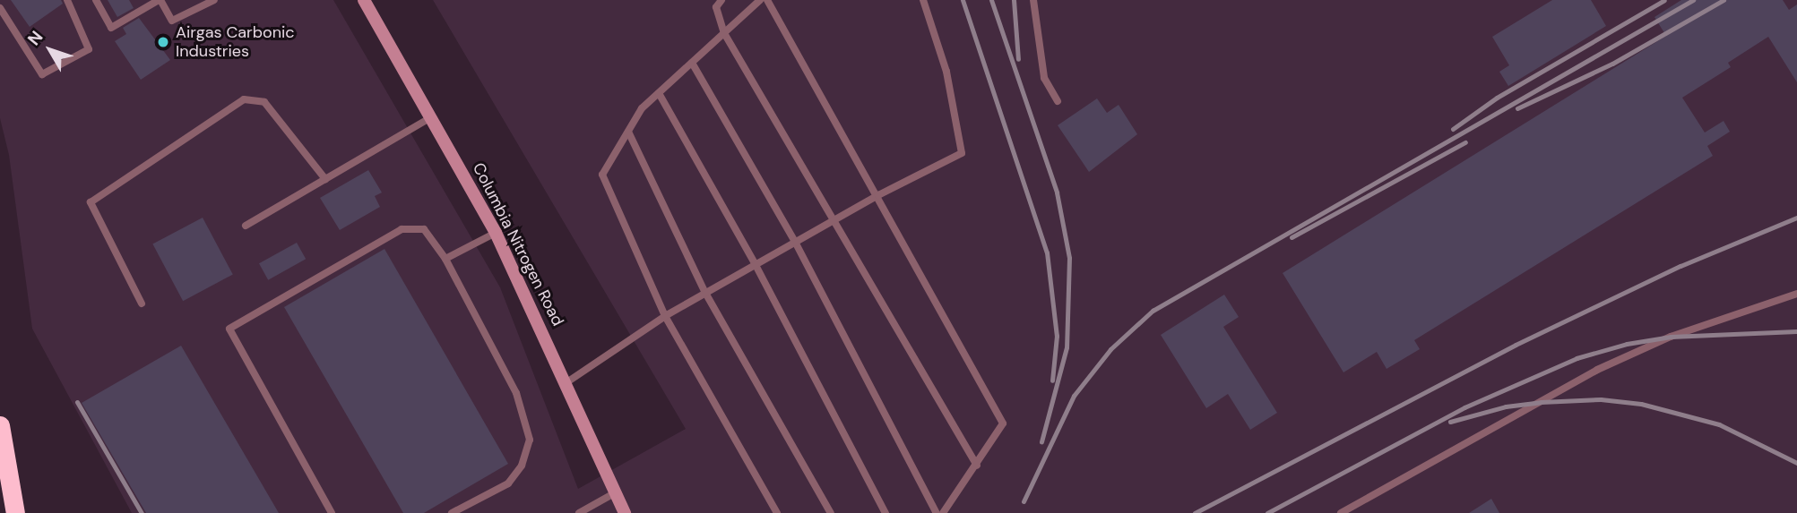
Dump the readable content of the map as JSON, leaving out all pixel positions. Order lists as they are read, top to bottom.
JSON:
{
  "streets": {
    "street": ["Columbia Nitrogen Road"]
  },
  "places": ["Airgas Carbonic Industries"],
  "north": "top left"
}
